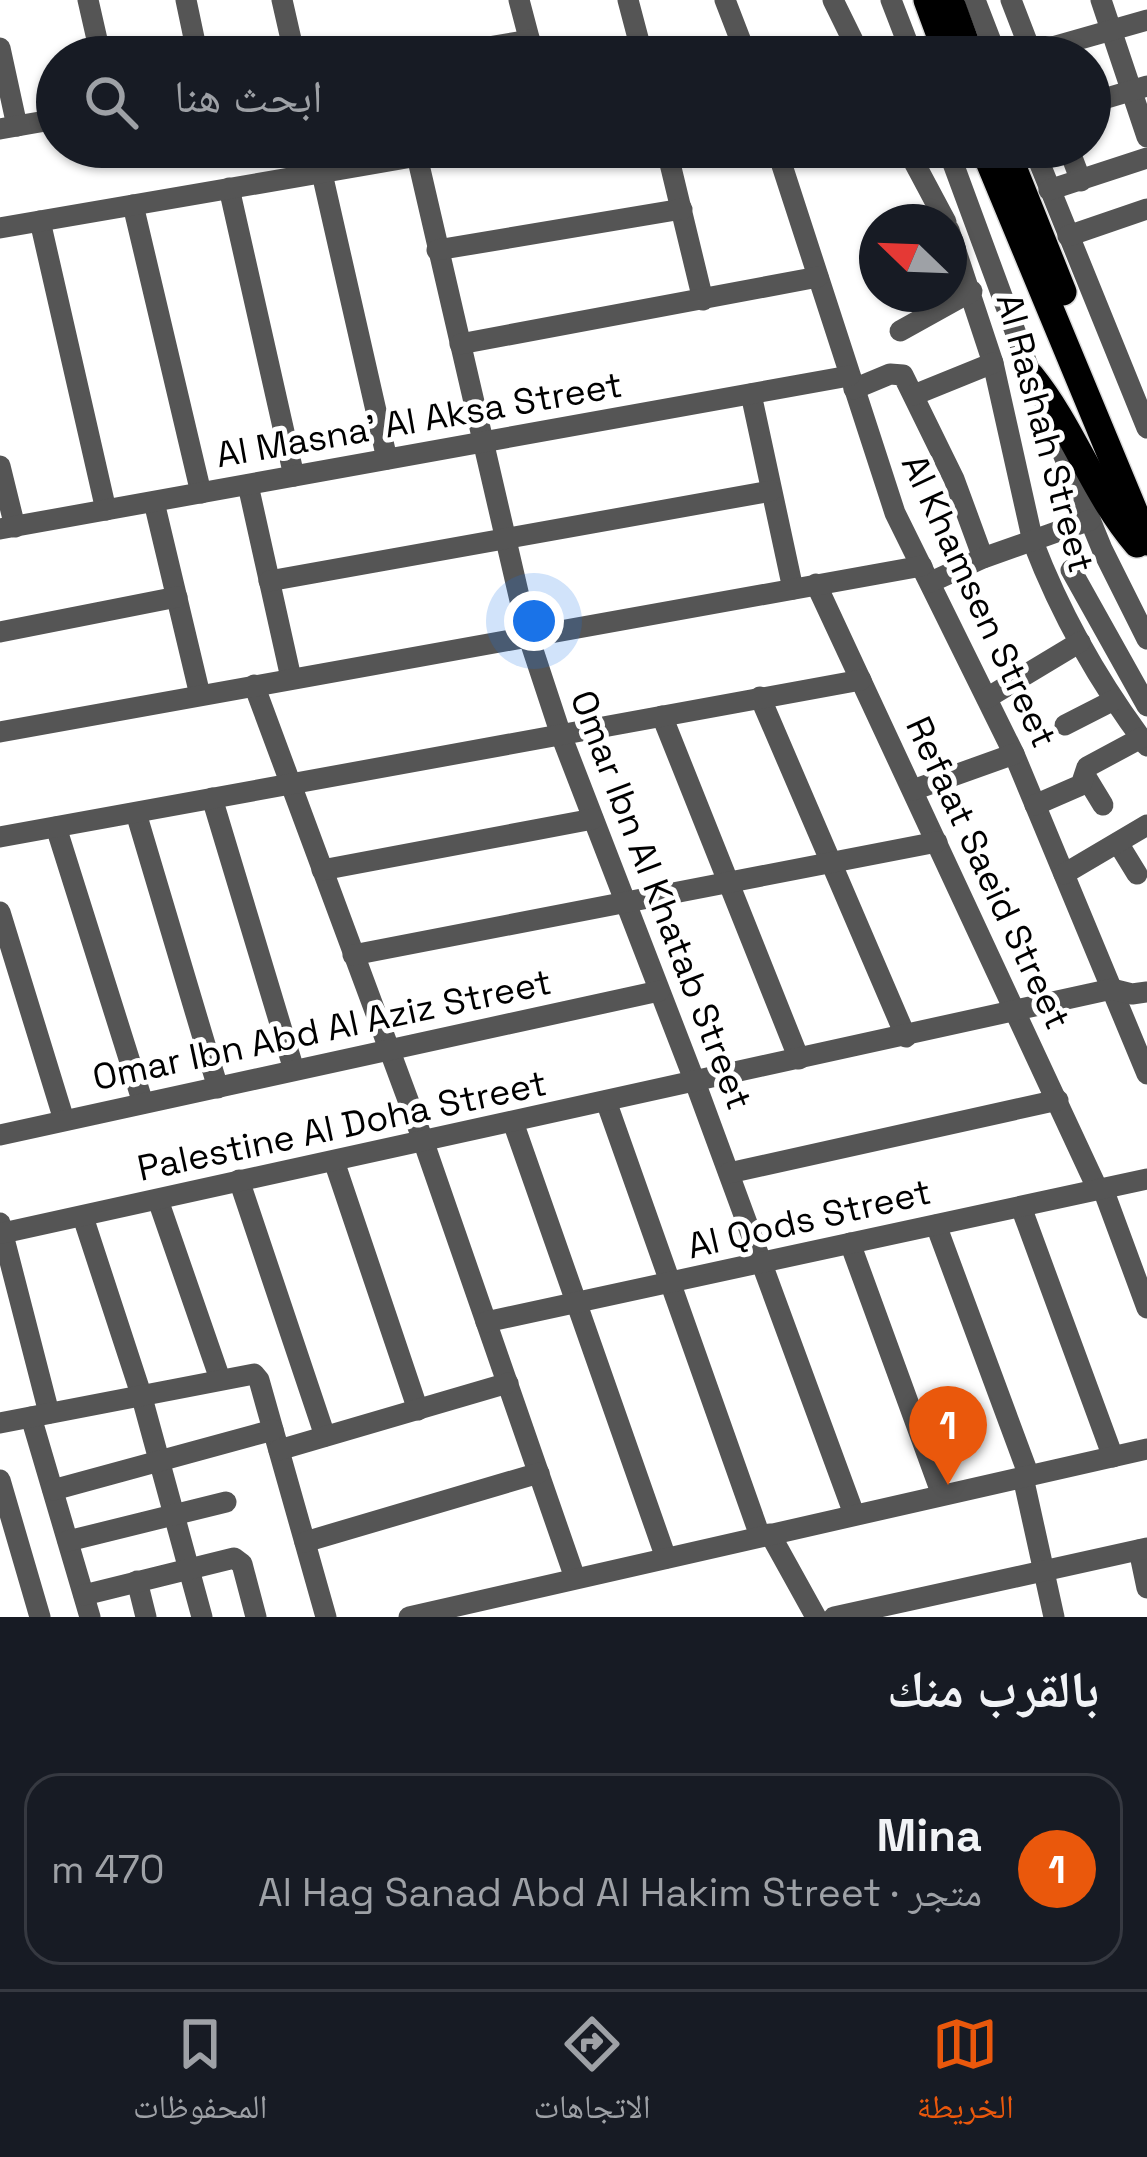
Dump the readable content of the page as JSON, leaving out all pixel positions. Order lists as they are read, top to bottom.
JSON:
{
  "streets": {
    "street": [
      "Al Masna' Al Aksa Street",
      "Al Rashah Street",
      "Al Khamsen Street",
      "Refaat Saeid Street",
      "Omar Ibn Al Khatab Street",
      "Omar Ibn Abd Al Aziz Street",
      "Palestine Al Doha Street",
      "Al Qods Street"
    ]
  },
  "crossings": [
    ["Al Masna' Al Aksa Street", "Al Khamsen Street"],
    ["Al Masna' Al Aksa Street", "Omar Ibn Al Khatab Street"],
    ["Al Khamsen Street", "Palestine Al Doha Street"],
    ["Refaat Saeid Street", "Palestine Al Doha Street"],
    ["Refaat Saeid Street", "Al Qods Street"],
    ["Omar Ibn Al Khatab Street", "Omar Ibn Abd Al Aziz Street"],
    ["Omar Ibn Al Khatab Street", "Palestine Al Doha Street"],
    ["Omar Ibn Al Khatab Street", "Al Qods Street"]
  ],
  "north": "top left",
  "page": {
    "search": "ابحث هنا",
    "pins": "1",
    "heading": "بالقرب منك",
    "list": [
      {
        "mark": "1",
        "name": "Mina",
        "note": "متجر · Al Hag Sanad Abd Al Hakim Street",
        "value": "470 m"
      }
    ],
    "nav": ["الخريطة", "الاتجاهات", "المحفوظات"]
  }
}
